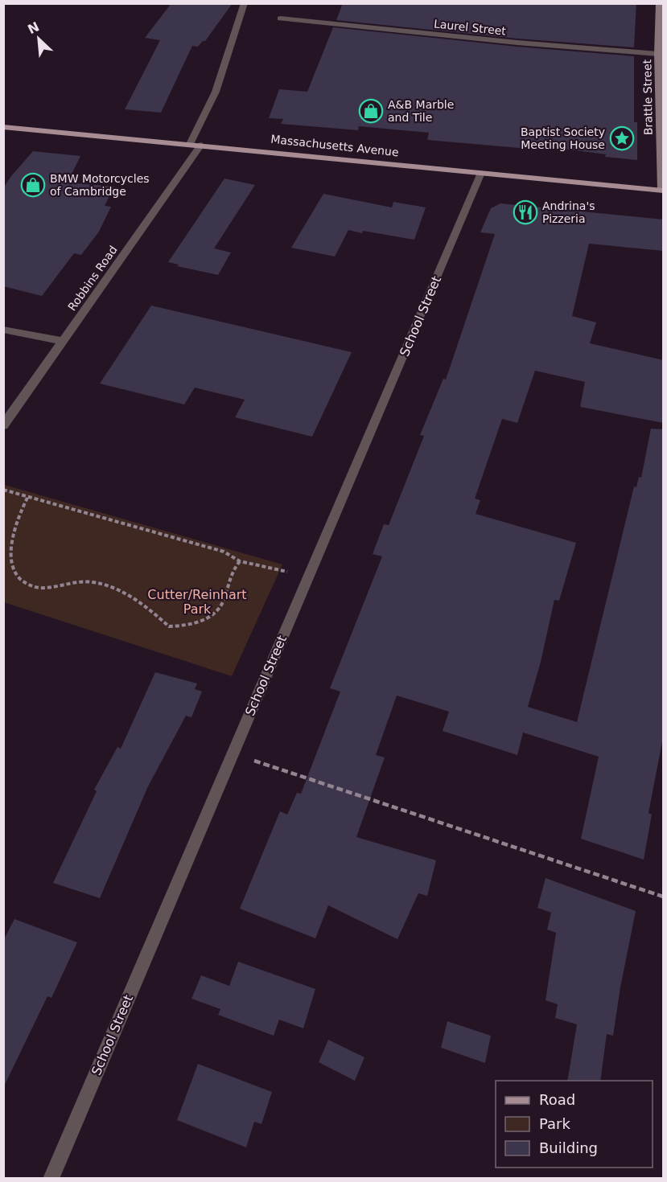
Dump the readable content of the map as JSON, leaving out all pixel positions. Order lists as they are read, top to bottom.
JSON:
{
  "streets": {
    "main road": ["Brattle Street", "Massachusetts Avenue"],
    "street": ["Laurel Street", "Robbins Road", "School Street"]
  },
  "crossings": [
    ["Laurel Street", "Brattle Street"],
    ["Brattle Street", "Massachusetts Avenue"],
    ["Massachusetts Avenue", "Robbins Road"],
    ["Massachusetts Avenue", "School Street"]
  ],
  "parks": ["Cutter/Reinhart Park"],
  "places": {
    "shop": ["A&B Marble and Tile", "BMW Motorcycles of Cambridge"],
    "place": ["Baptist Society Meeting House"],
    "restaurant": ["Andrina's Pizzeria"]
  },
  "legend": ["Road", "Park", "Building"],
  "north": "top left"
}
